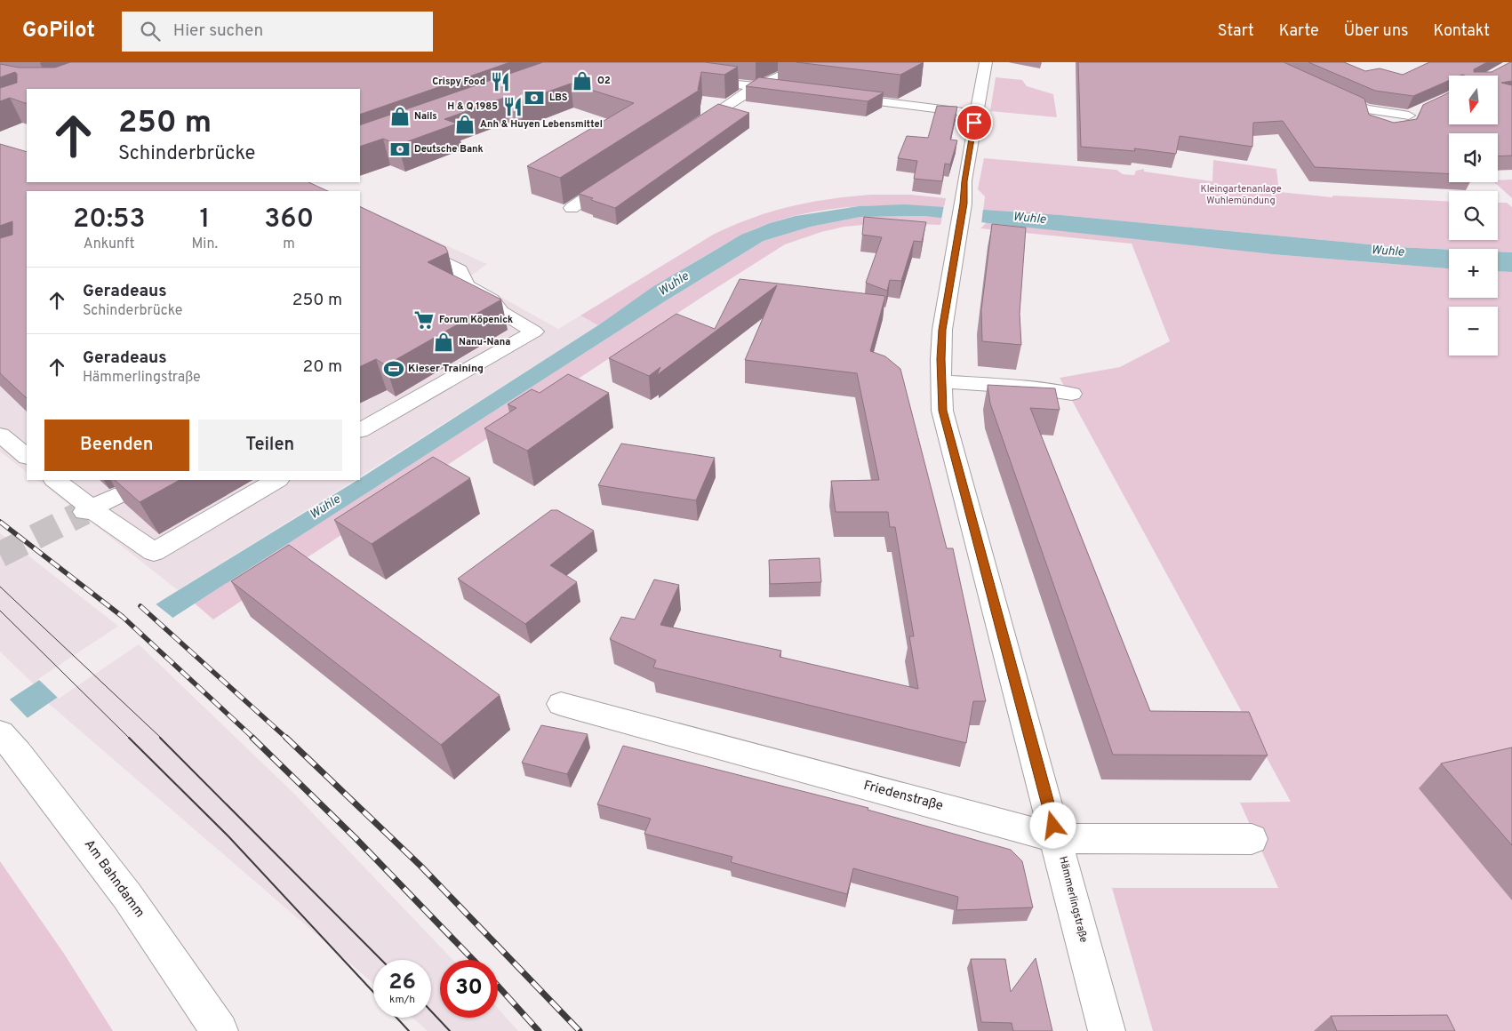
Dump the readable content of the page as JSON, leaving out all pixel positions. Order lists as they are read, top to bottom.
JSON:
{
  "streets": {
    "street": ["Friedenstraße", "Am Bahndamm", "Hämmerlingstraße"]
  },
  "crossings": [
    ["Friedenstraße", "Hämmerlingstraße"]
  ],
  "water": ["Wuhle"],
  "parks": ["Kleingartenanlage Wuhlemündung"],
  "places": {
    "shop": [
      "O2",
      "Nails",
      "Anh & Huyen Lebensmittel",
      "Nanu-Nana"
    ],
    "restaurant": ["Crispy Food", "H & Q 1985"],
    "bank": ["LBS", "Deutsche Bank"],
    "supermarket": ["Forum Köpenick"],
    "sports": ["Kieser Training"]
  },
  "north": "bottom",
  "page": {
    "header": "GoPilot",
    "search": "Hier suchen",
    "nav": [
      "Start",
      "Karte",
      "Über uns",
      "Kontakt"
    ],
    "map_buttons": ["+", "−"],
    "turn": ["250 m", "Schinderbrücke"],
    "eta": [
      "20:53",
      "Ankunft",
      "1",
      "Min.",
      "360",
      "m"
    ],
    "list": [
      {
        "name": "Geradeaus",
        "note": "Schinderbrücke",
        "value": "250 m"
      },
      {
        "name": "Geradeaus",
        "note": "Hämmerlingstraße",
        "value": "20 m"
      }
    ],
    "buttons": ["Beenden", "Teilen"],
    "speed": "26 km/h",
    "limit": "30"
  }
}
